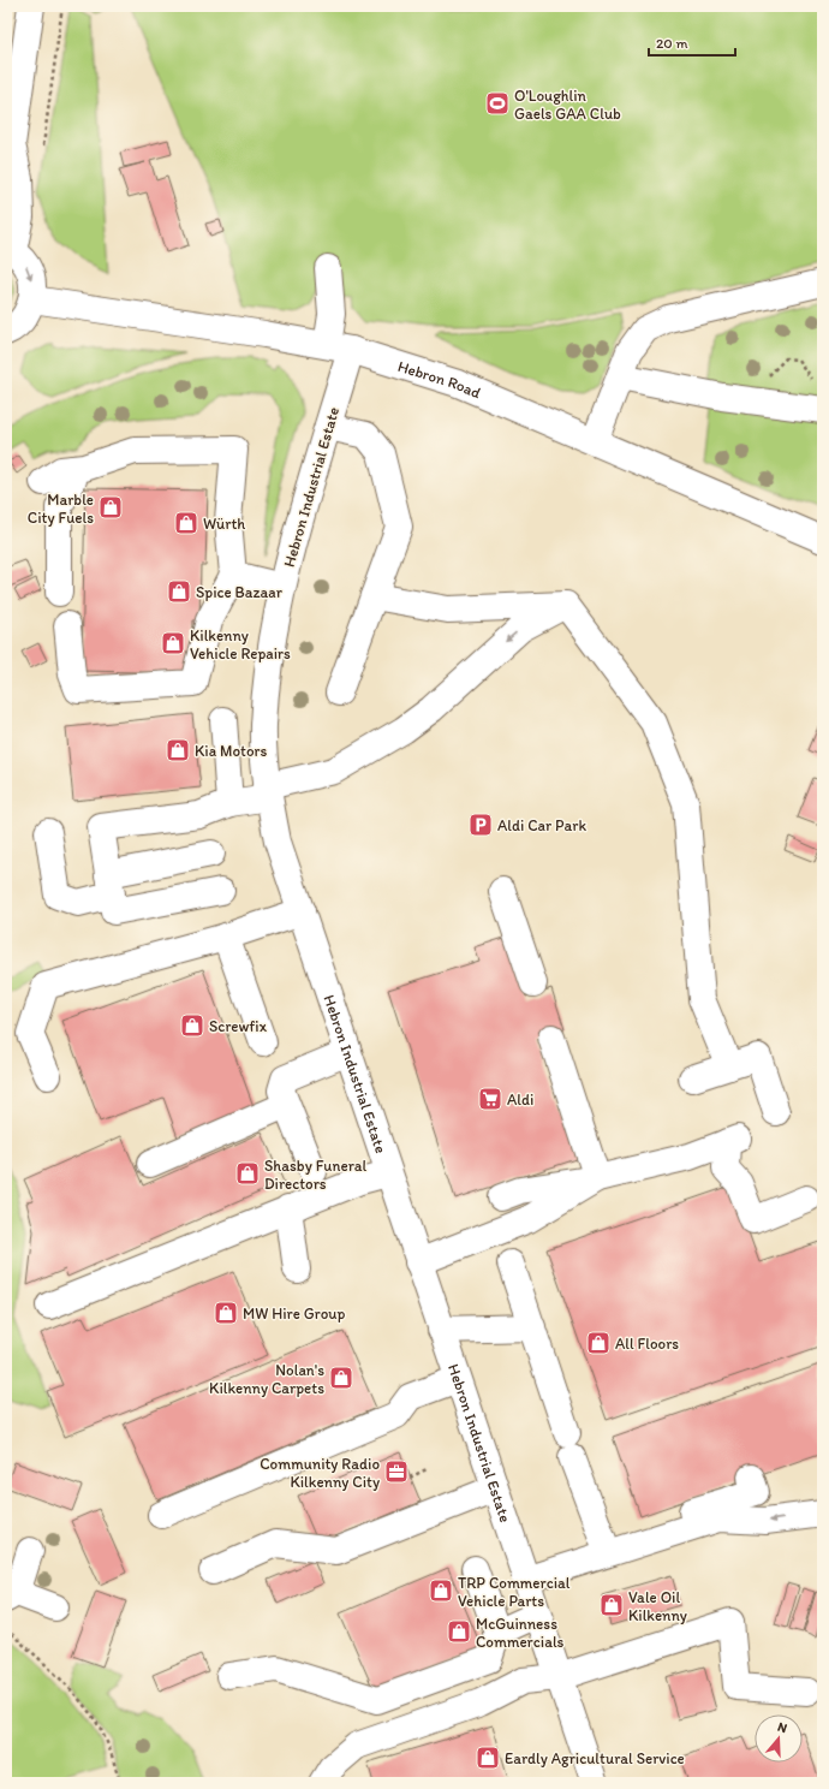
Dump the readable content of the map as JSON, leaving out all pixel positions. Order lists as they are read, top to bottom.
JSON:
{
  "streets": {
    "street": ["Hebron Road", "Hebron Industrial Estate"]
  },
  "crossings": [
    ["Hebron Road", "Hebron Industrial Estate"]
  ],
  "places": {
    "sports": ["O'Loughlin Gaels GAA Club"],
    "shop": [
      "Marble City Fuels",
      "Würth",
      "Spice Bazaar",
      "Kilkenny Vehicle Repairs",
      "Kia Motors",
      "Screwfix",
      "Shasby Funeral Directors",
      "MW Hire Group",
      "All Floors",
      "Nolan's Kilkenny Carpets",
      "TRP Commercial Vehicle Parts",
      "Vale Oil Kilkenny",
      "McGuinness Commercials",
      "Eardly Agricultural Service"
    ],
    "parking": ["Aldi Car Park"],
    "supermarket": ["Aldi"],
    "office": ["Community Radio Kilkenny City"]
  },
  "scale_bar": "20 m",
  "north": "top"
}
